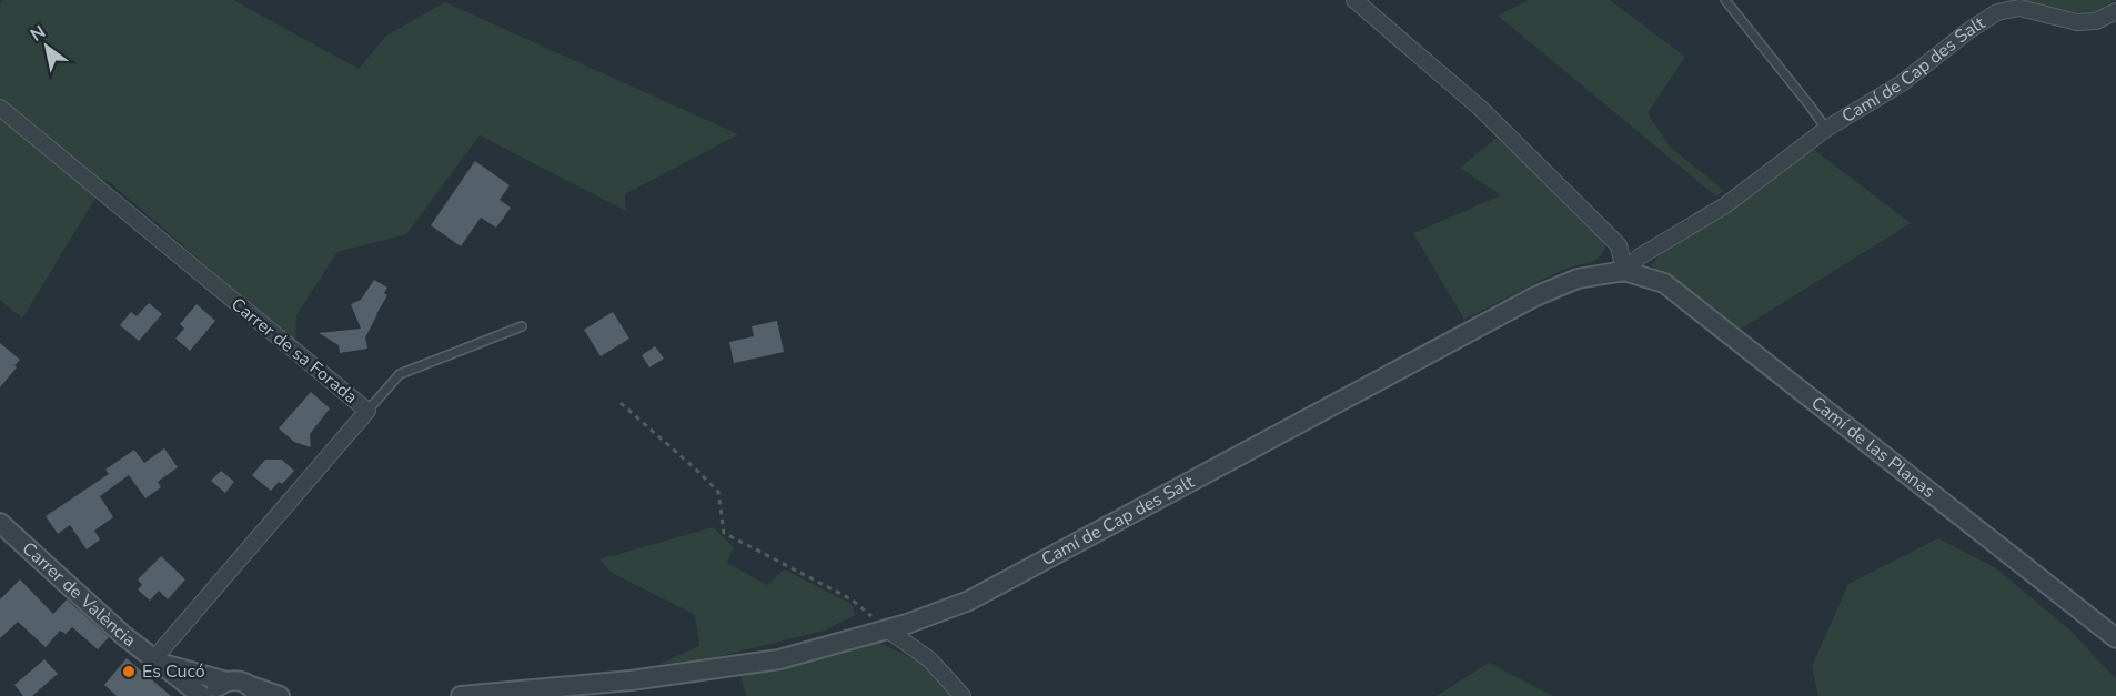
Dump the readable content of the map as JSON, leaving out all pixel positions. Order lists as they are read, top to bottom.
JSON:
{
  "streets": {
    "street": [
      "Camí de Cap des Salt",
      "Carrer de sa Forada",
      "Camí de las Planas",
      "Carrer de València"
    ]
  },
  "crossings": [
    ["Camí de Cap des Salt", "Camí de las Planas"],
    ["Carrer de sa Forada", "Carrer de València"]
  ],
  "places": ["Es Cucó"],
  "north": "top left"
}
